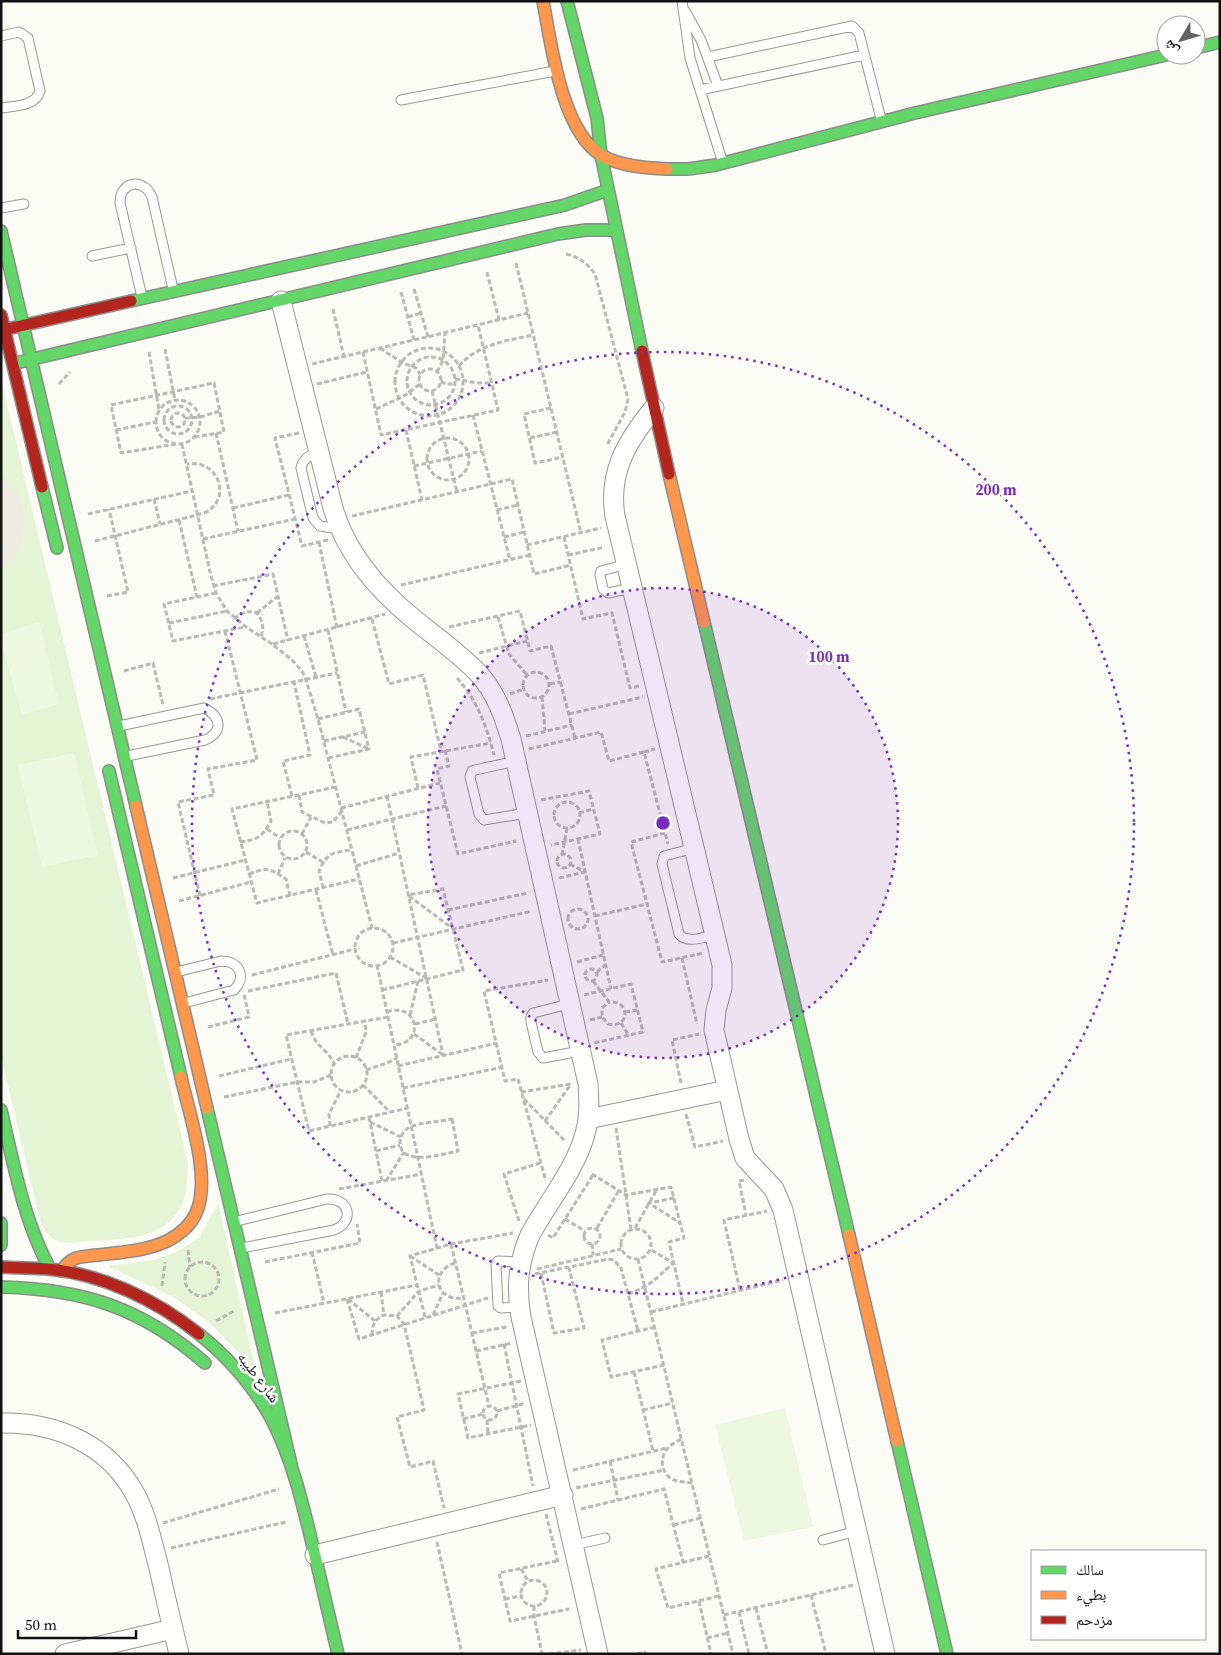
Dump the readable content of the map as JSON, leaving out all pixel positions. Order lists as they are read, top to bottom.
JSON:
{
  "streets": {
    "street": ["شارع طيبه"]
  },
  "legend": ["سالك", "بطيء", "مزدحم"],
  "scale_bar": "50 m",
  "north": "bottom left",
  "rings": ["200 m", "100 m"]
}
